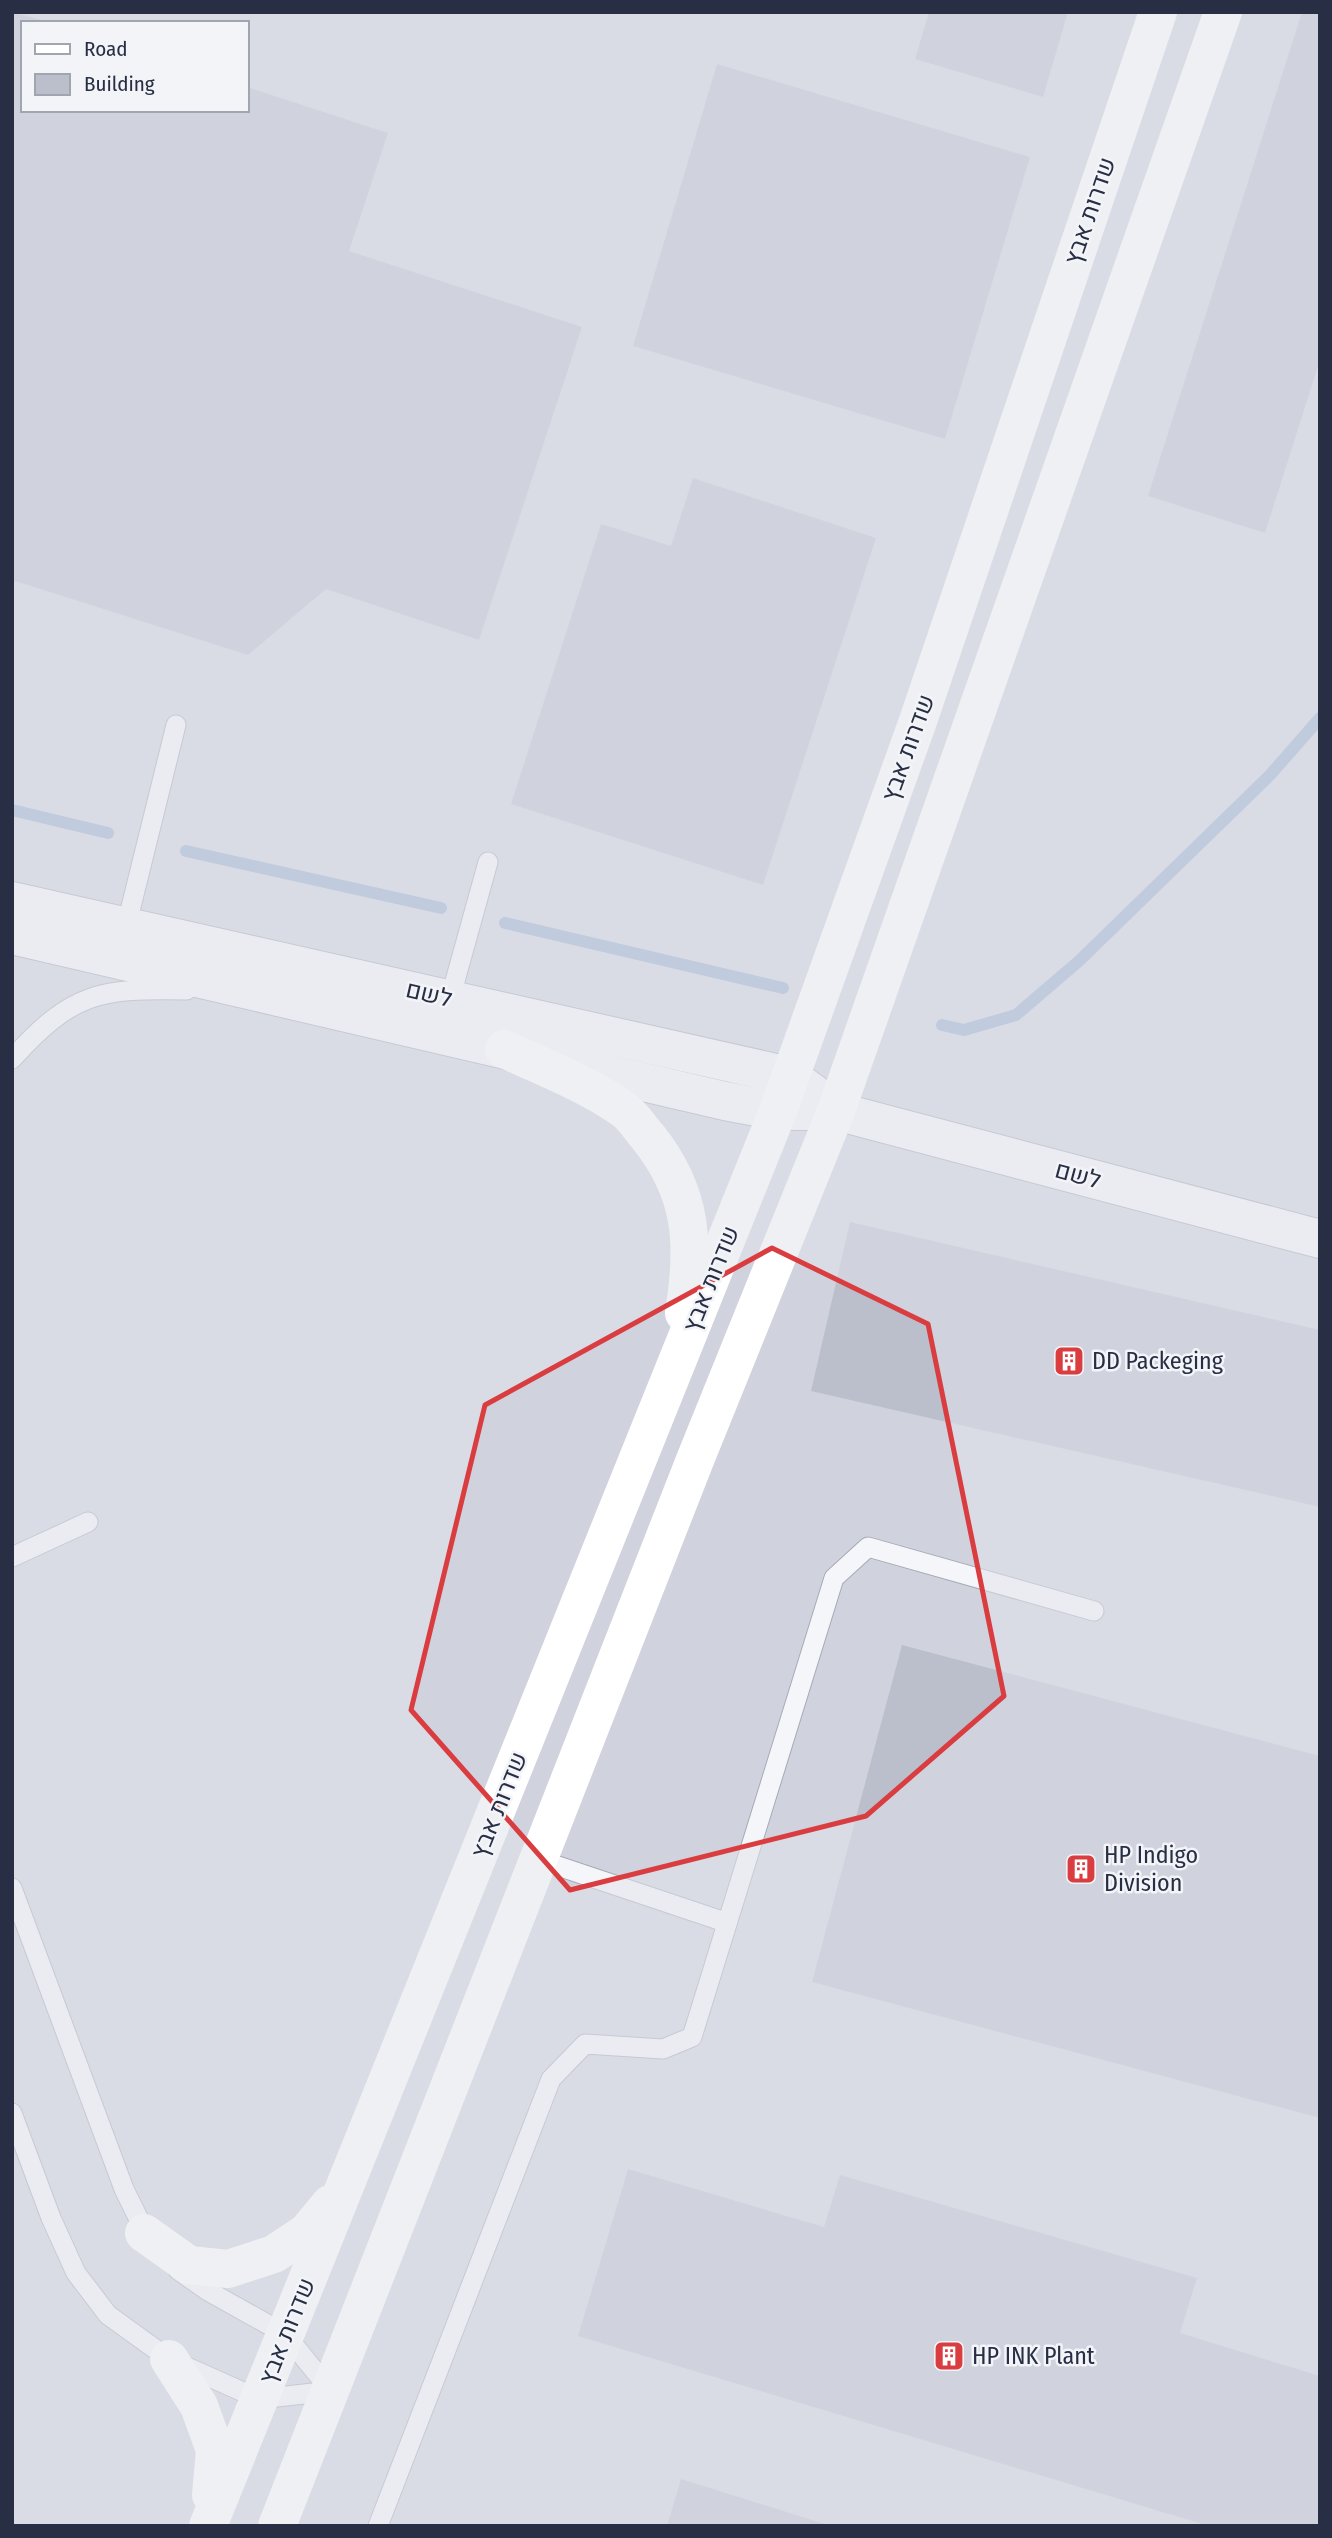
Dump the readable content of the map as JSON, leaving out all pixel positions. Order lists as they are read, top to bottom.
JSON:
{
  "streets": {
    "street": ["שדרות אבץ", "לשם"]
  },
  "crossings": [
    ["שדרות אבץ", "לשם"]
  ],
  "places": {
    "building": ["DD Packeging", "HP Indigo Division", "HP INK Plant"]
  },
  "legend": ["Road", "Building"]
}
